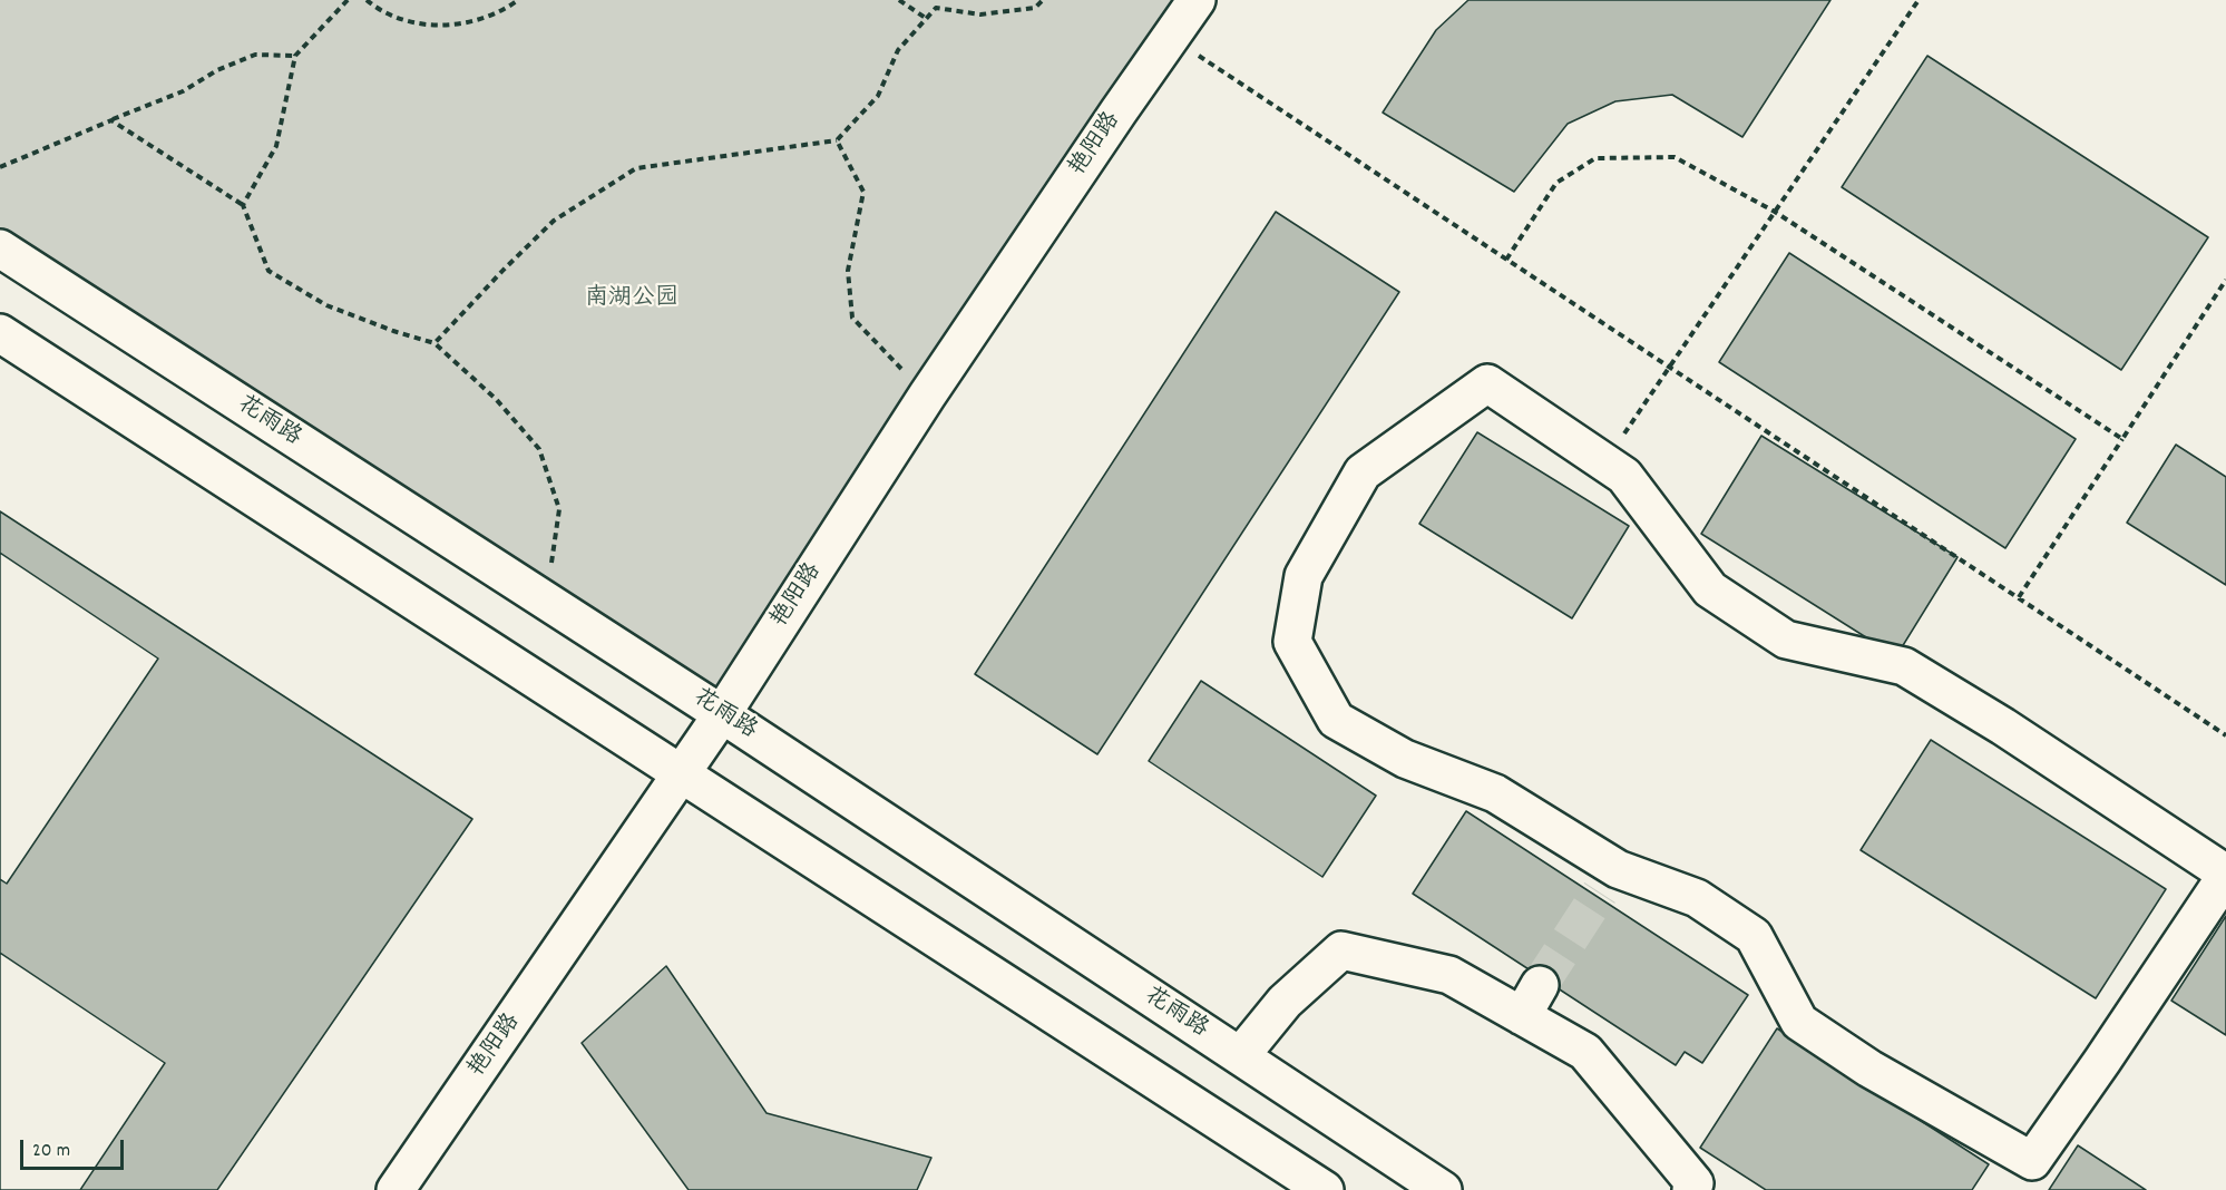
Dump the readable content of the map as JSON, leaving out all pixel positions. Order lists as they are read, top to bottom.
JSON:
{
  "streets": {
    "street": ["艳阳路", "花雨路"]
  },
  "crossings": [
    ["艳阳路", "花雨路"]
  ],
  "parks": ["南湖公园"],
  "scale_bar": "20 m"
}
